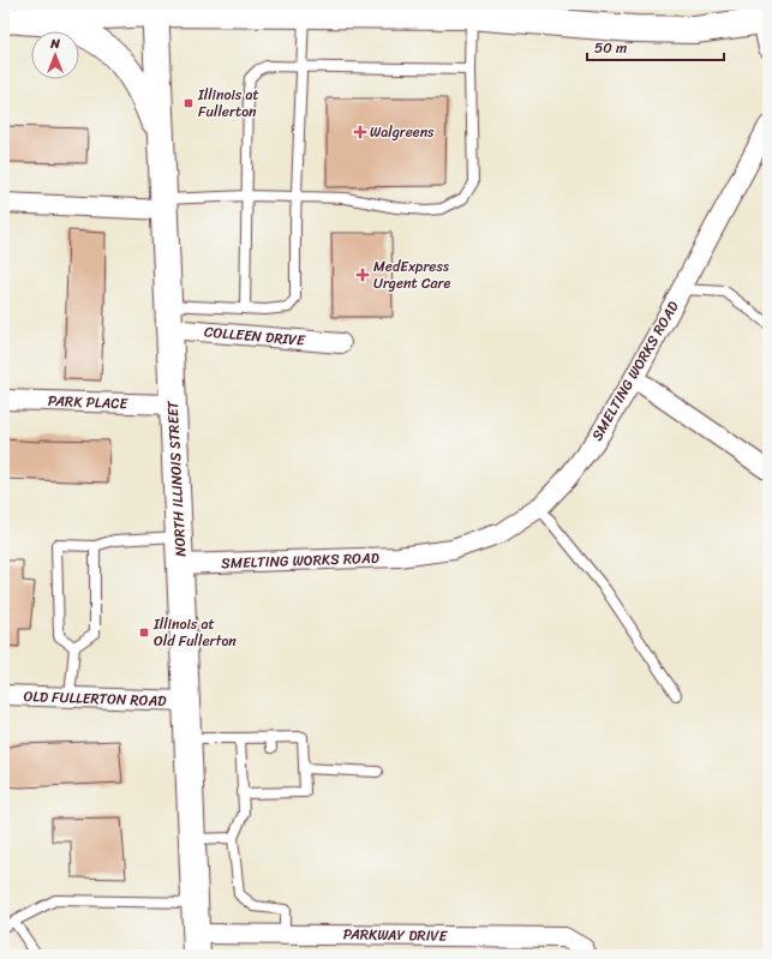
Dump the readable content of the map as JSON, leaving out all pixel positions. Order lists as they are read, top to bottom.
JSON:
{
  "streets": {
    "main road": ["NORTH ILLINOIS STREET"],
    "street": [
      "COLLEEN DRIVE",
      "SMELTING WORKS ROAD",
      "PARK PLACE",
      "OLD FULLERTON ROAD",
      "PARKWAY DRIVE"
    ]
  },
  "crossings": [
    ["COLLEEN DRIVE", "NORTH ILLINOIS STREET"],
    ["SMELTING WORKS ROAD", "NORTH ILLINOIS STREET"],
    ["PARK PLACE", "NORTH ILLINOIS STREET"],
    ["NORTH ILLINOIS STREET", "OLD FULLERTON ROAD"],
    ["NORTH ILLINOIS STREET", "PARKWAY DRIVE"]
  ],
  "places": {
    "transit": ["Illinois at Fullerton", "Illinois at Old Fullerton"],
    "health": ["Walgreens", "MedExpress Urgent Care"]
  },
  "scale_bar": "50 m",
  "north": "top"
}
